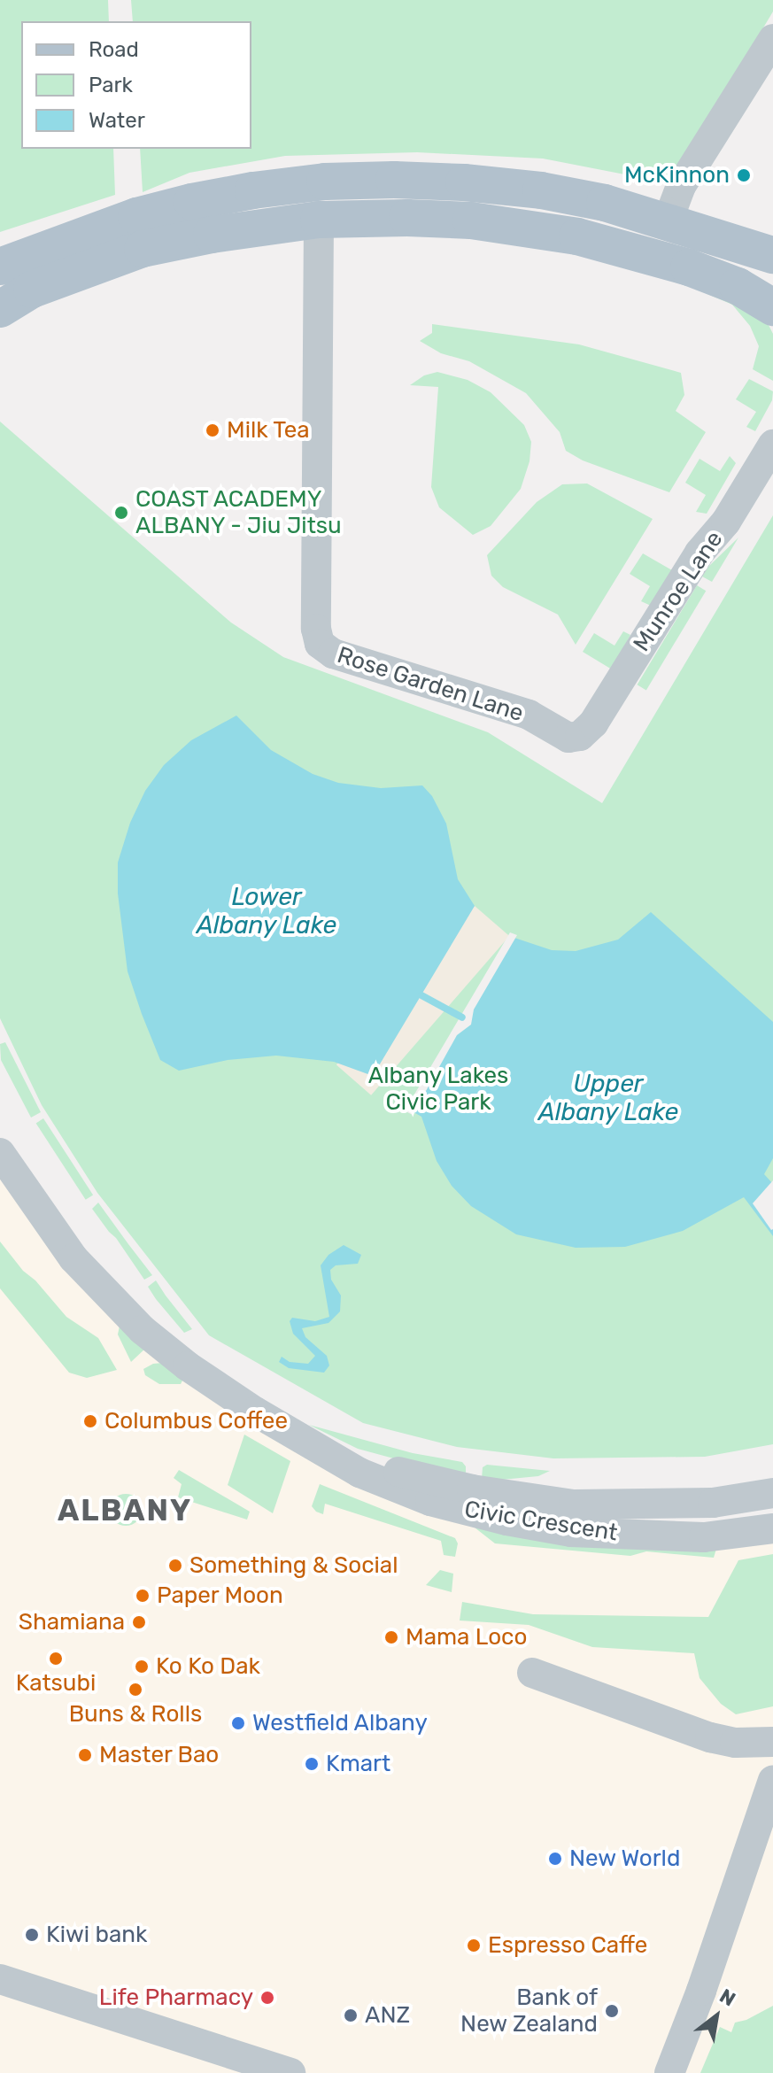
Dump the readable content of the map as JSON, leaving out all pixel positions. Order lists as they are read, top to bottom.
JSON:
{
  "streets": {
    "street": ["Munroe Lane", "Rose Garden Lane", "Civic Crescent"]
  },
  "crossings": [
    ["Munroe Lane", "Rose Garden Lane"]
  ],
  "districts": ["ALBANY"],
  "water": ["Lower Albany Lake", "Upper Albany Lake"],
  "parks": ["Albany Lakes Civic Park"],
  "places": [
    "McKinnon",
    "Milk Tea",
    "COAST ACADEMY ALBANY - Jiu Jitsu",
    "Columbus Coffee",
    "Something & Social",
    "Paper Moon",
    "Shamiana",
    "Mama Loco",
    "Katsubi",
    "Ko Ko Dak",
    "Buns & Rolls",
    "Westfield Albany",
    "Master Bao",
    "Kmart",
    "New World",
    "Kiwi bank",
    "Espresso Caffe",
    "Life Pharmacy",
    "Bank of New Zealand",
    "ANZ"
  ],
  "legend": ["Road", "Park", "Water"],
  "north": "top right"
}
